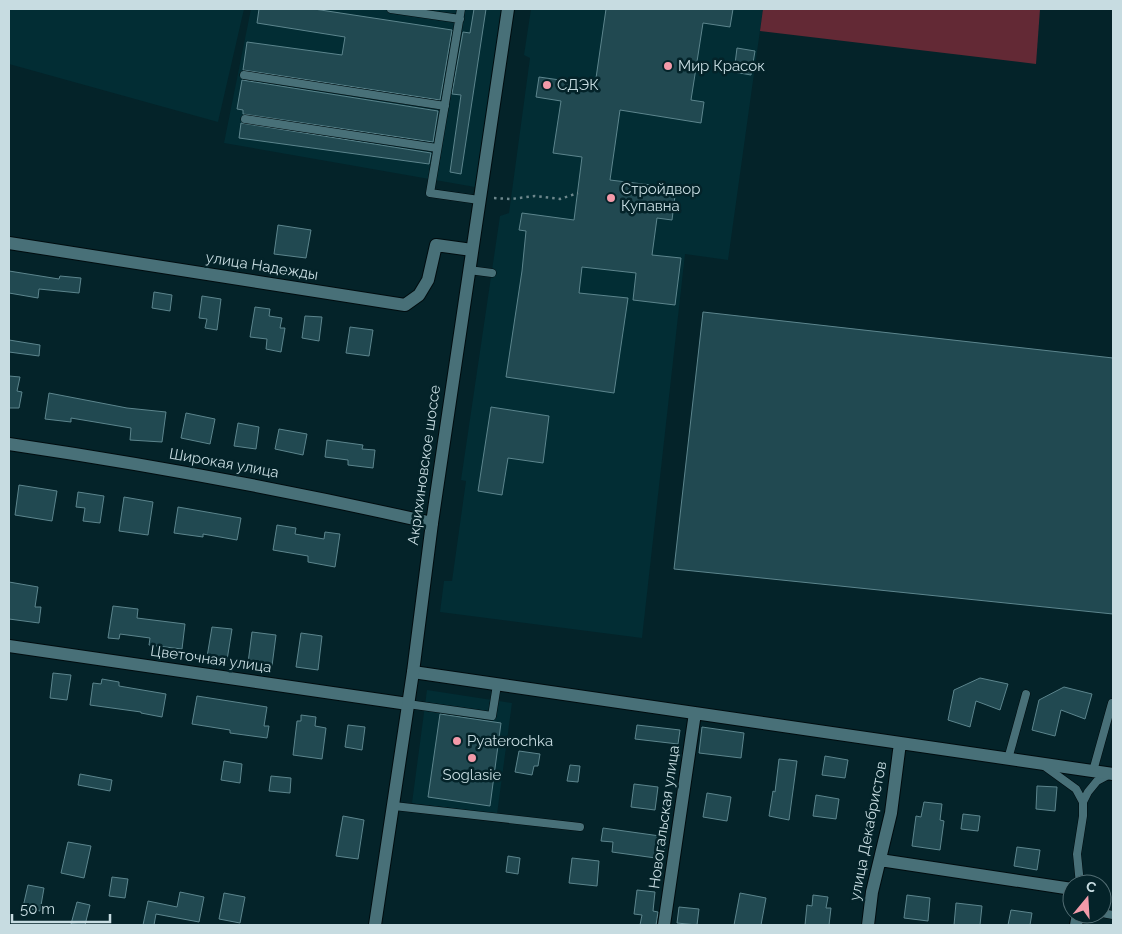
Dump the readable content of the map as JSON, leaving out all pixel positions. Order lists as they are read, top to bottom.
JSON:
{
  "streets": {
    "street": [
      "улица Надежды",
      "Широкая улица",
      "Акрихиновское шоссе",
      "Цветочная улица",
      "Новогальская улица",
      "улица Декабристов"
    ]
  },
  "crossings": [
    ["улица Надежды", "Акрихиновское шоссе"],
    ["Широкая улица", "Акрихиновское шоссе"],
    ["Акрихиновское шоссе", "Цветочная улица"]
  ],
  "places": [
    "Мир Красок",
    "СДЭК",
    "Стройдвор Купавна",
    "Pyaterochka",
    "Soglasie"
  ],
  "scale_bar": "50 m",
  "north": "top"
}
